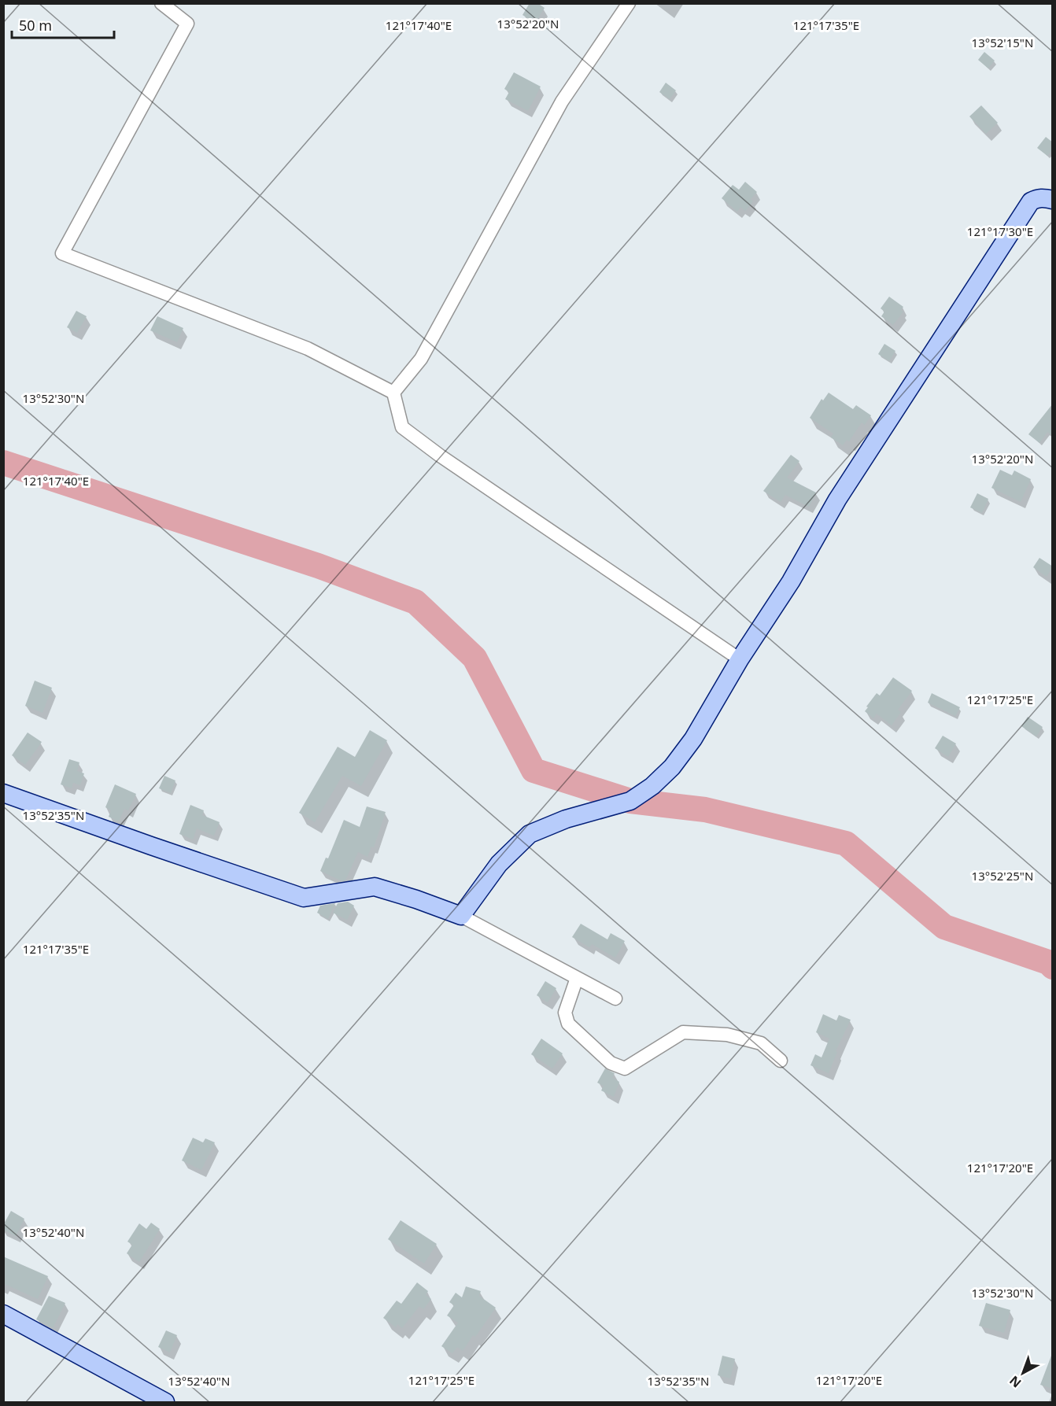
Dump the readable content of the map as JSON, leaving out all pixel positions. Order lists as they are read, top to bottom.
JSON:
{
  "scale_bar": "50 m",
  "north": "bottom left",
  "coordinates": [
    "13°52'20\"N",
    "121°17'40\"E",
    "121°17'35\"E",
    "13°52'15\"N",
    "121°17'30\"E",
    "13°52'30\"N",
    "121°17'25\"E",
    "13°52'35\"N",
    "13°52'25\"N",
    "121°17'20\"E",
    "13°52'40\"N"
  ]
}
